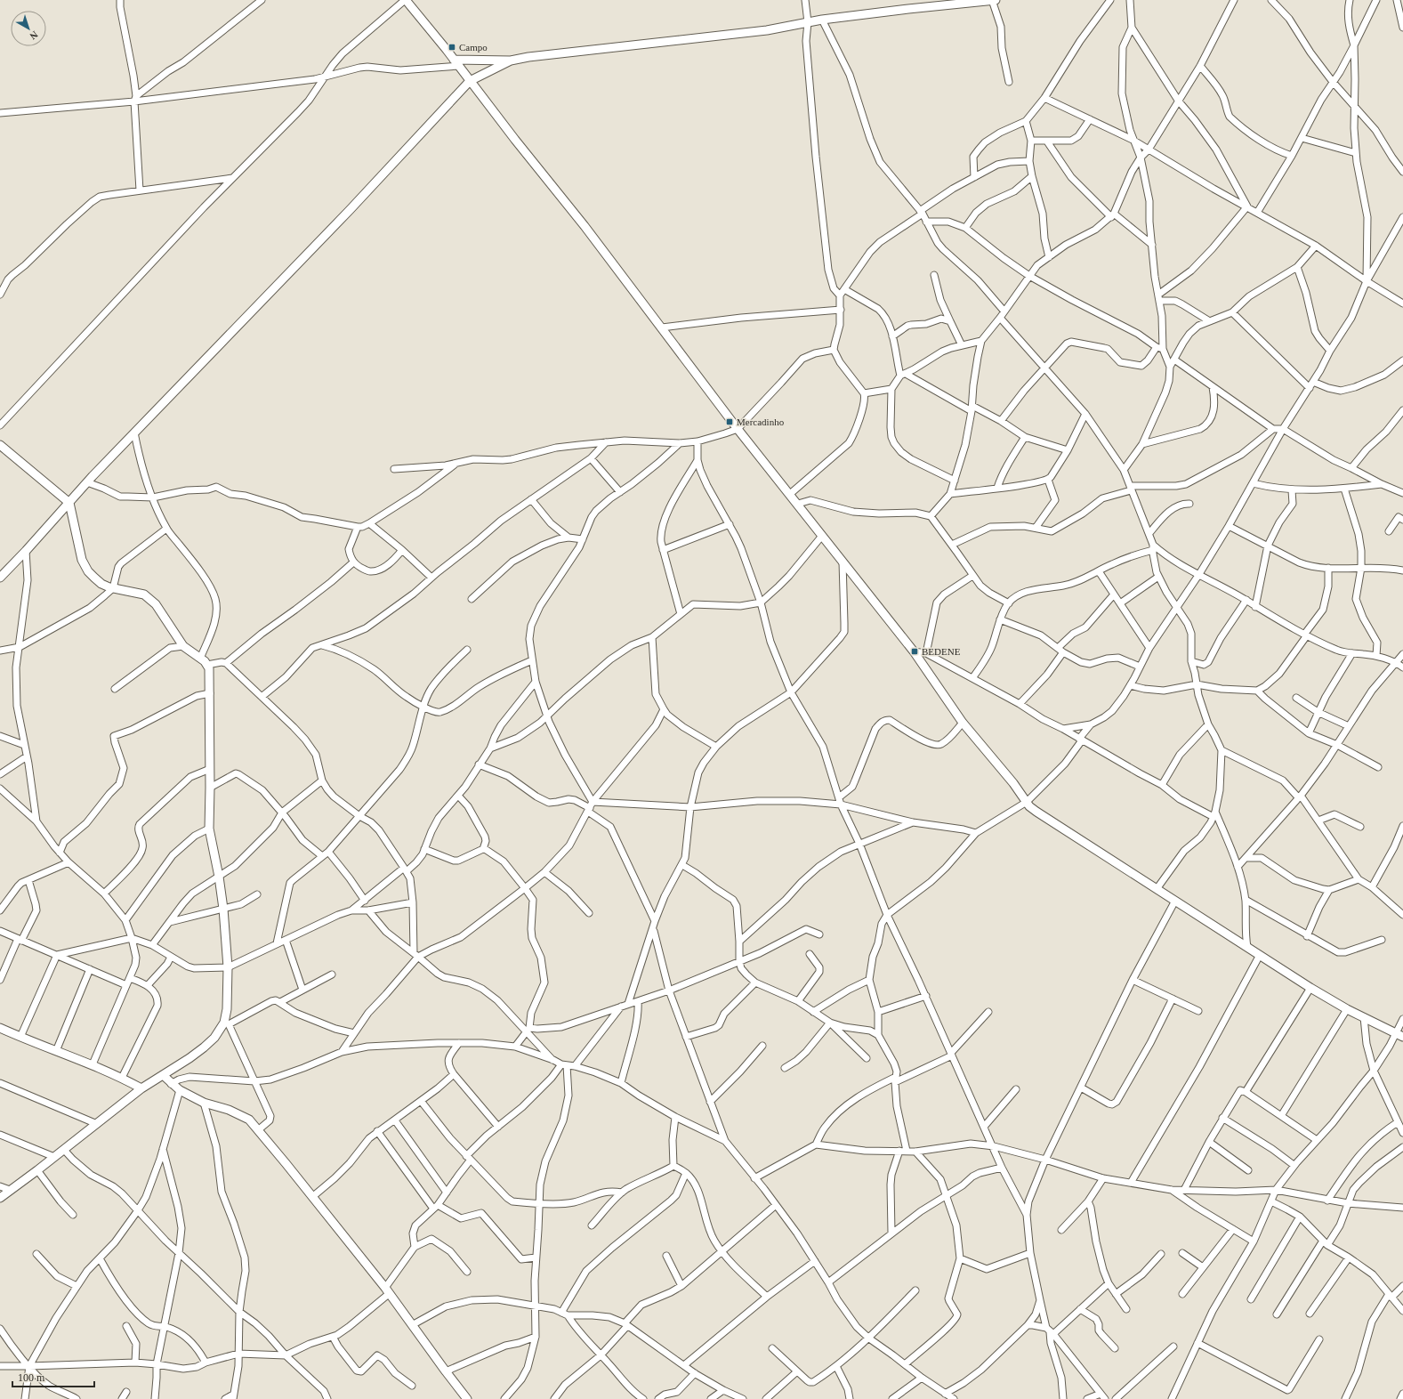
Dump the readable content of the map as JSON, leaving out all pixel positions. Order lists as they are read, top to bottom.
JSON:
{
  "places": {
    "transit": ["Campo", "Mercadinho", "BEDENE"]
  },
  "scale_bar": "100 m",
  "north": "bottom right"
}
